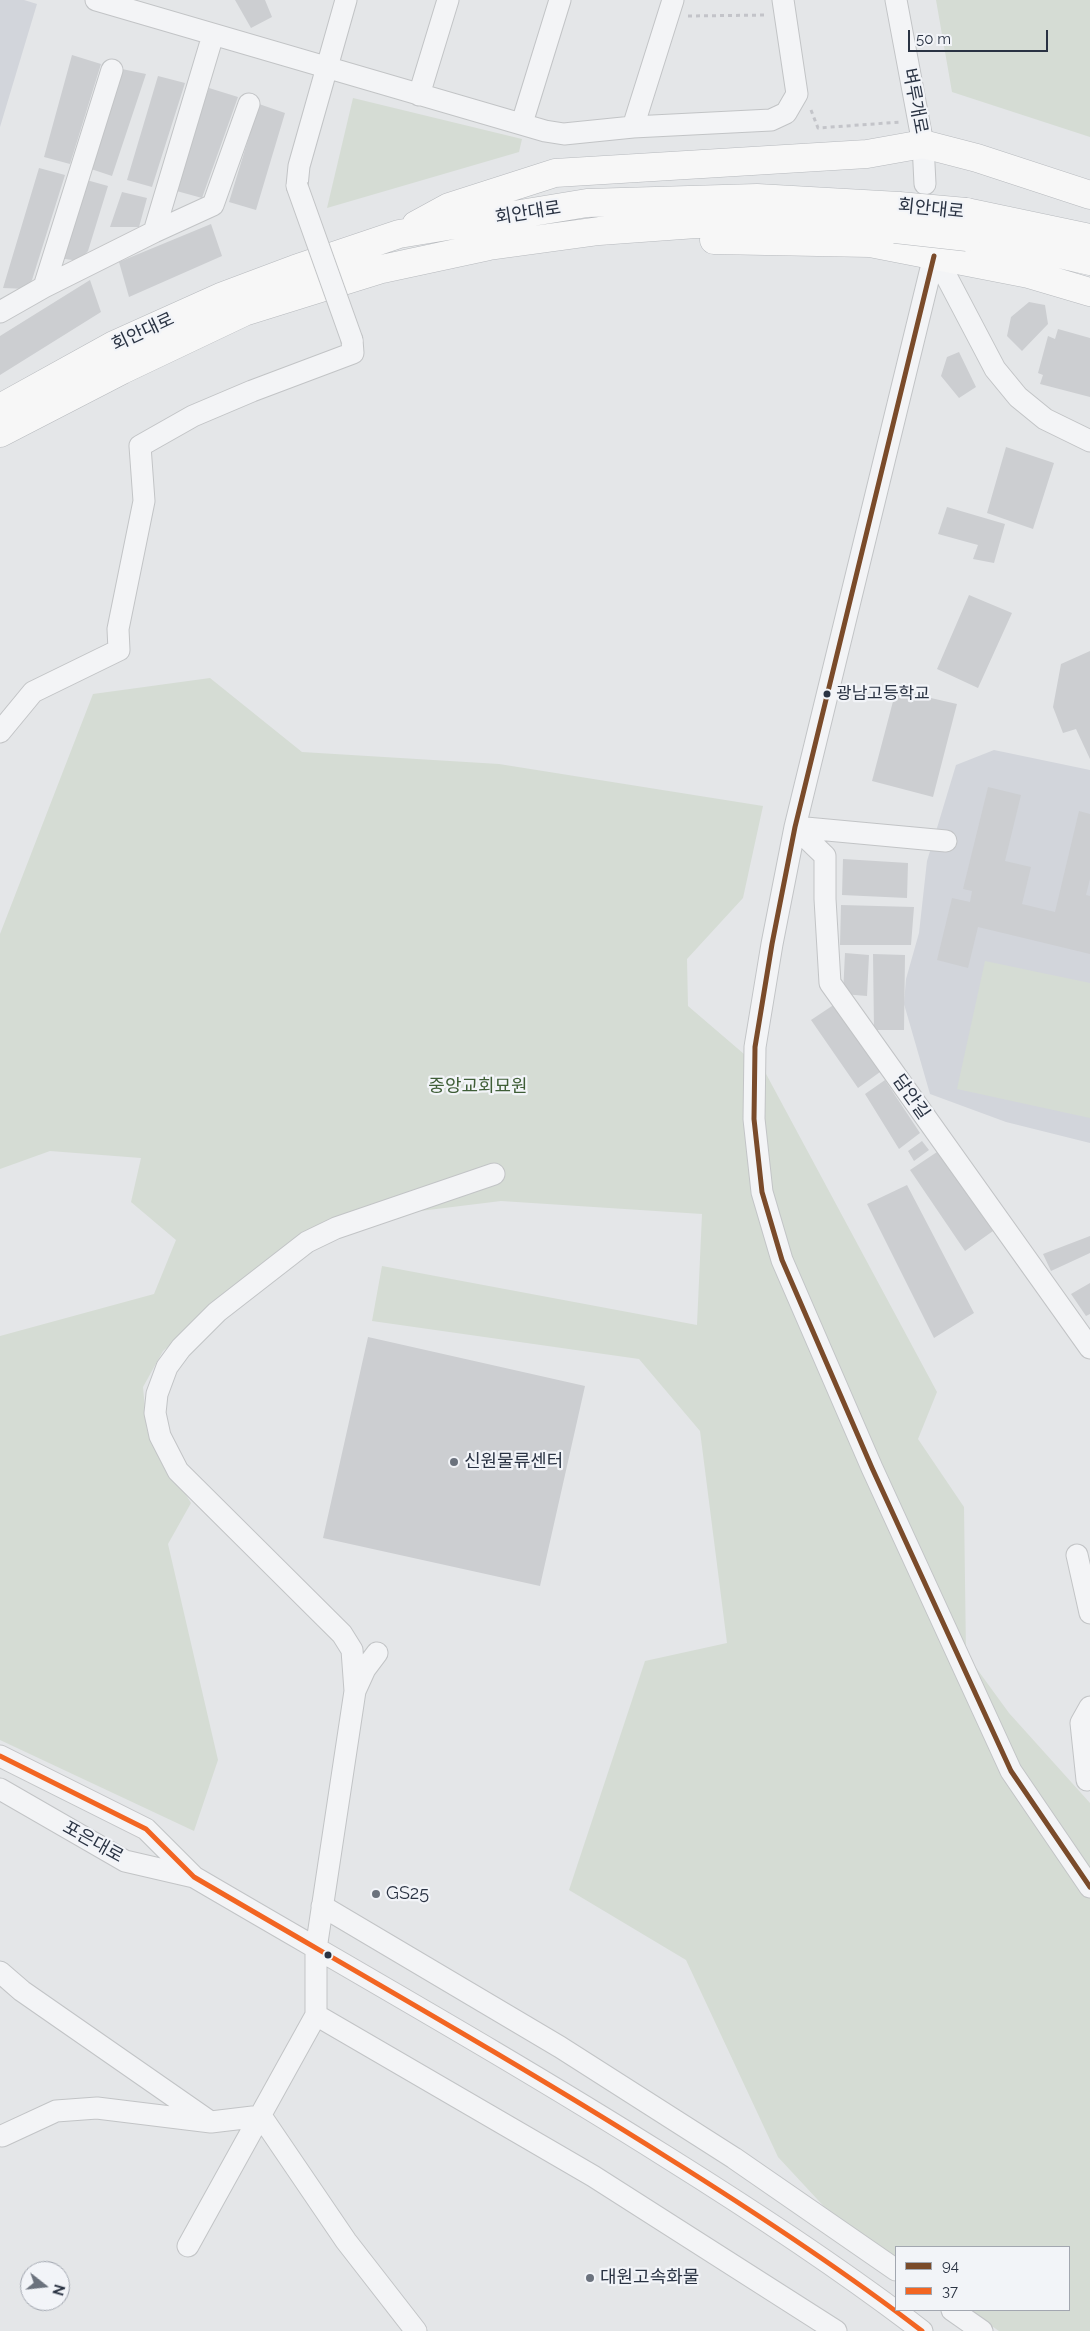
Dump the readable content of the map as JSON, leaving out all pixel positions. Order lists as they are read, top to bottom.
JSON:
{
  "streets": {
    "highway": ["회안대로"],
    "street": ["벼루개로", "담안길", "포은대로"]
  },
  "parks": ["중앙교회묘원"],
  "places": [
    "광남고등학교",
    "신원물류센터",
    "GS25",
    "대원고속화물"
  ],
  "lines": ["transit line 94", "transit line 37"],
  "legend": ["94", "37"],
  "scale_bar": "50 m",
  "north": "right"
}
